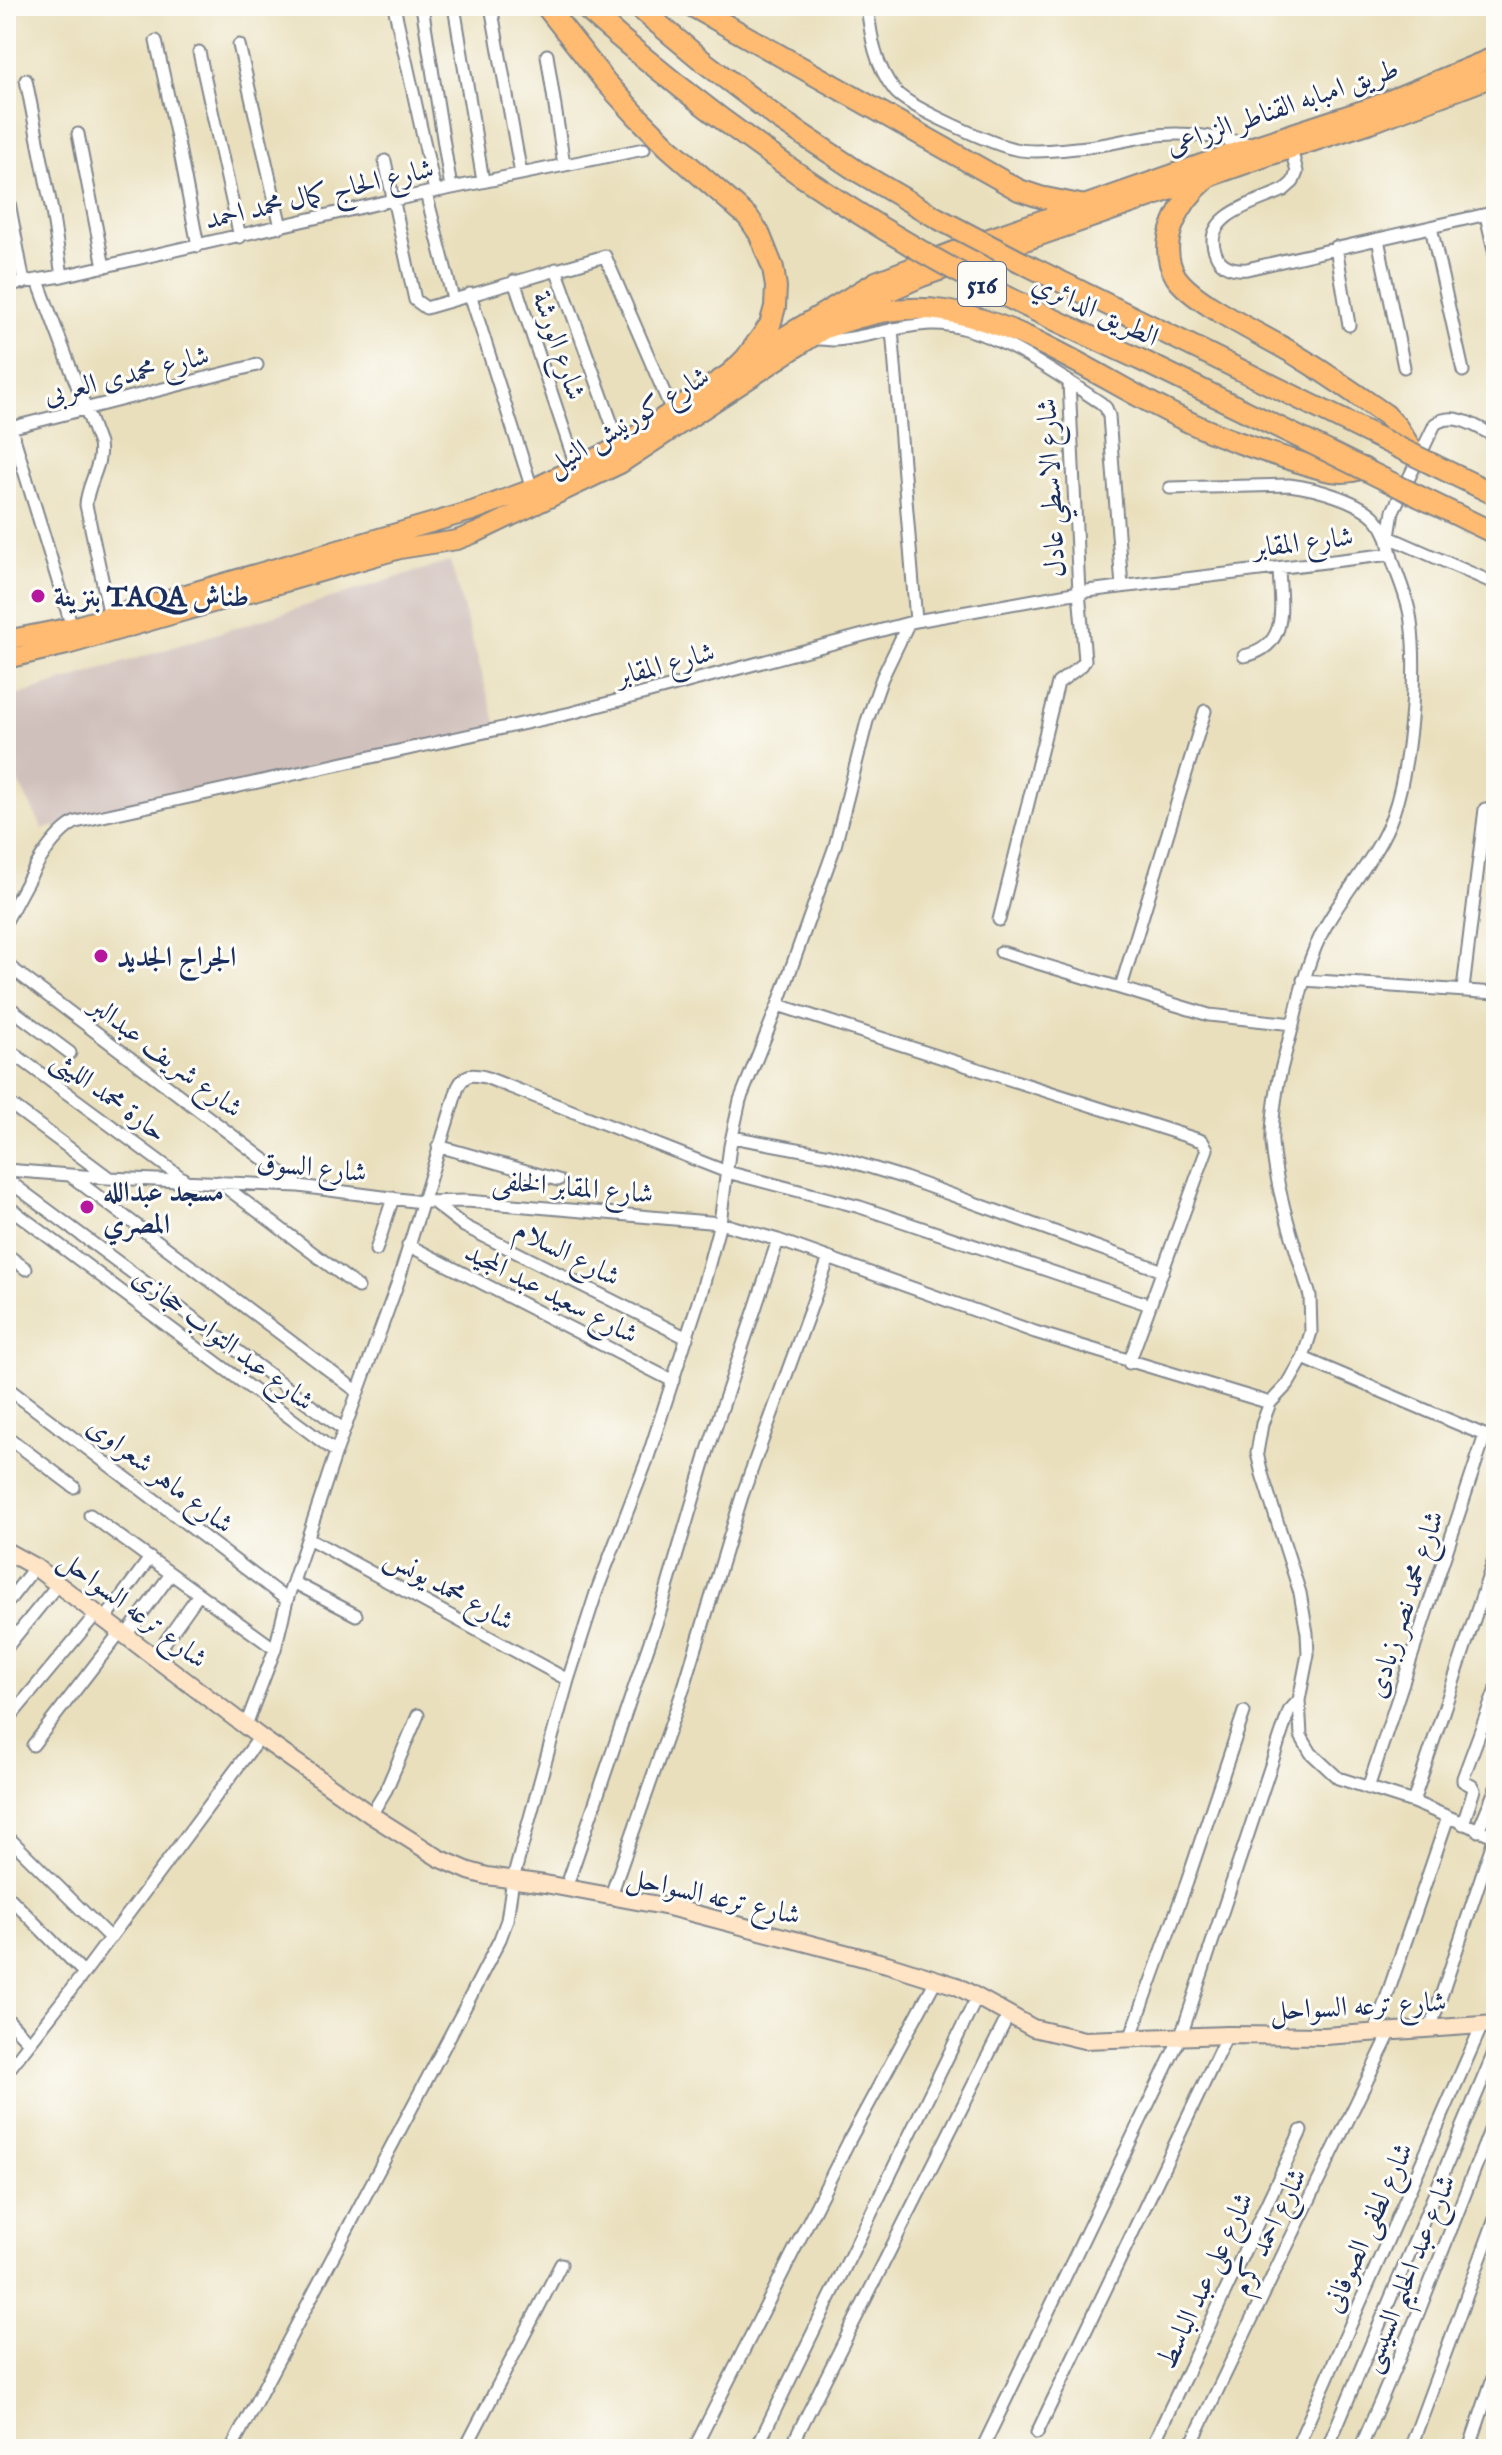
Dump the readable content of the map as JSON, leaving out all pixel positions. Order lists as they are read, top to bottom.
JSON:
{
  "streets": {
    "highway": ["516", "الطريق الدائري"],
    "main road": ["طريق امبابه القناطر الزراعى", "شارع كورنيش النيل", "شارع ترعه السواحل"],
    "street": [
      "شارع الحاج كمال محمد احمد",
      "شارع الورشة",
      "شارع محمدى العربى",
      "شارع الاسطي عادل",
      "شارع المقابر",
      "شارع شريف عبدالبر",
      "حارة محمد الليثى",
      "شارع السوق",
      "شارع المقابر الخلفى",
      "شارع السلام",
      "شارع سعيد عبد المجيد",
      "شارع عبد التواب حجازى",
      "شارع ماهر شعراوى",
      "شارع محمد يونس",
      "شارع محمد نصر زبادى",
      "شارع لطفى الصوفانى",
      "شارع احمد كرم",
      "شارع عبد الحليم السيسى",
      "شارع على عبد الباسط"
    ]
  },
  "crossings": [
    ["طريق امبابه القناطر الزراعى", "شارع كورنيش النيل"],
    ["شارع الورشة", "شارع كورنيش النيل"],
    ["شارع الاسطي عادل", "شارع المقابر"],
    ["شارع شريف عبدالبر", "شارع السوق"],
    ["حارة محمد الليثى", "شارع السوق"],
    ["شارع السوق", "شارع المقابر الخلفى"],
    ["شارع السوق", "شارع السلام"],
    ["شارع المقابر الخلفى", "شارع السلام"],
    ["شارع ترعه السواحل", "شارع لطفى الصوفانى"],
    ["شارع ترعه السواحل", "شارع احمد كرم"]
  ],
  "places": ["بنزينة TAQA طناش", "الجراج الجديد", "مسجد عبدالله المصري"]
}
